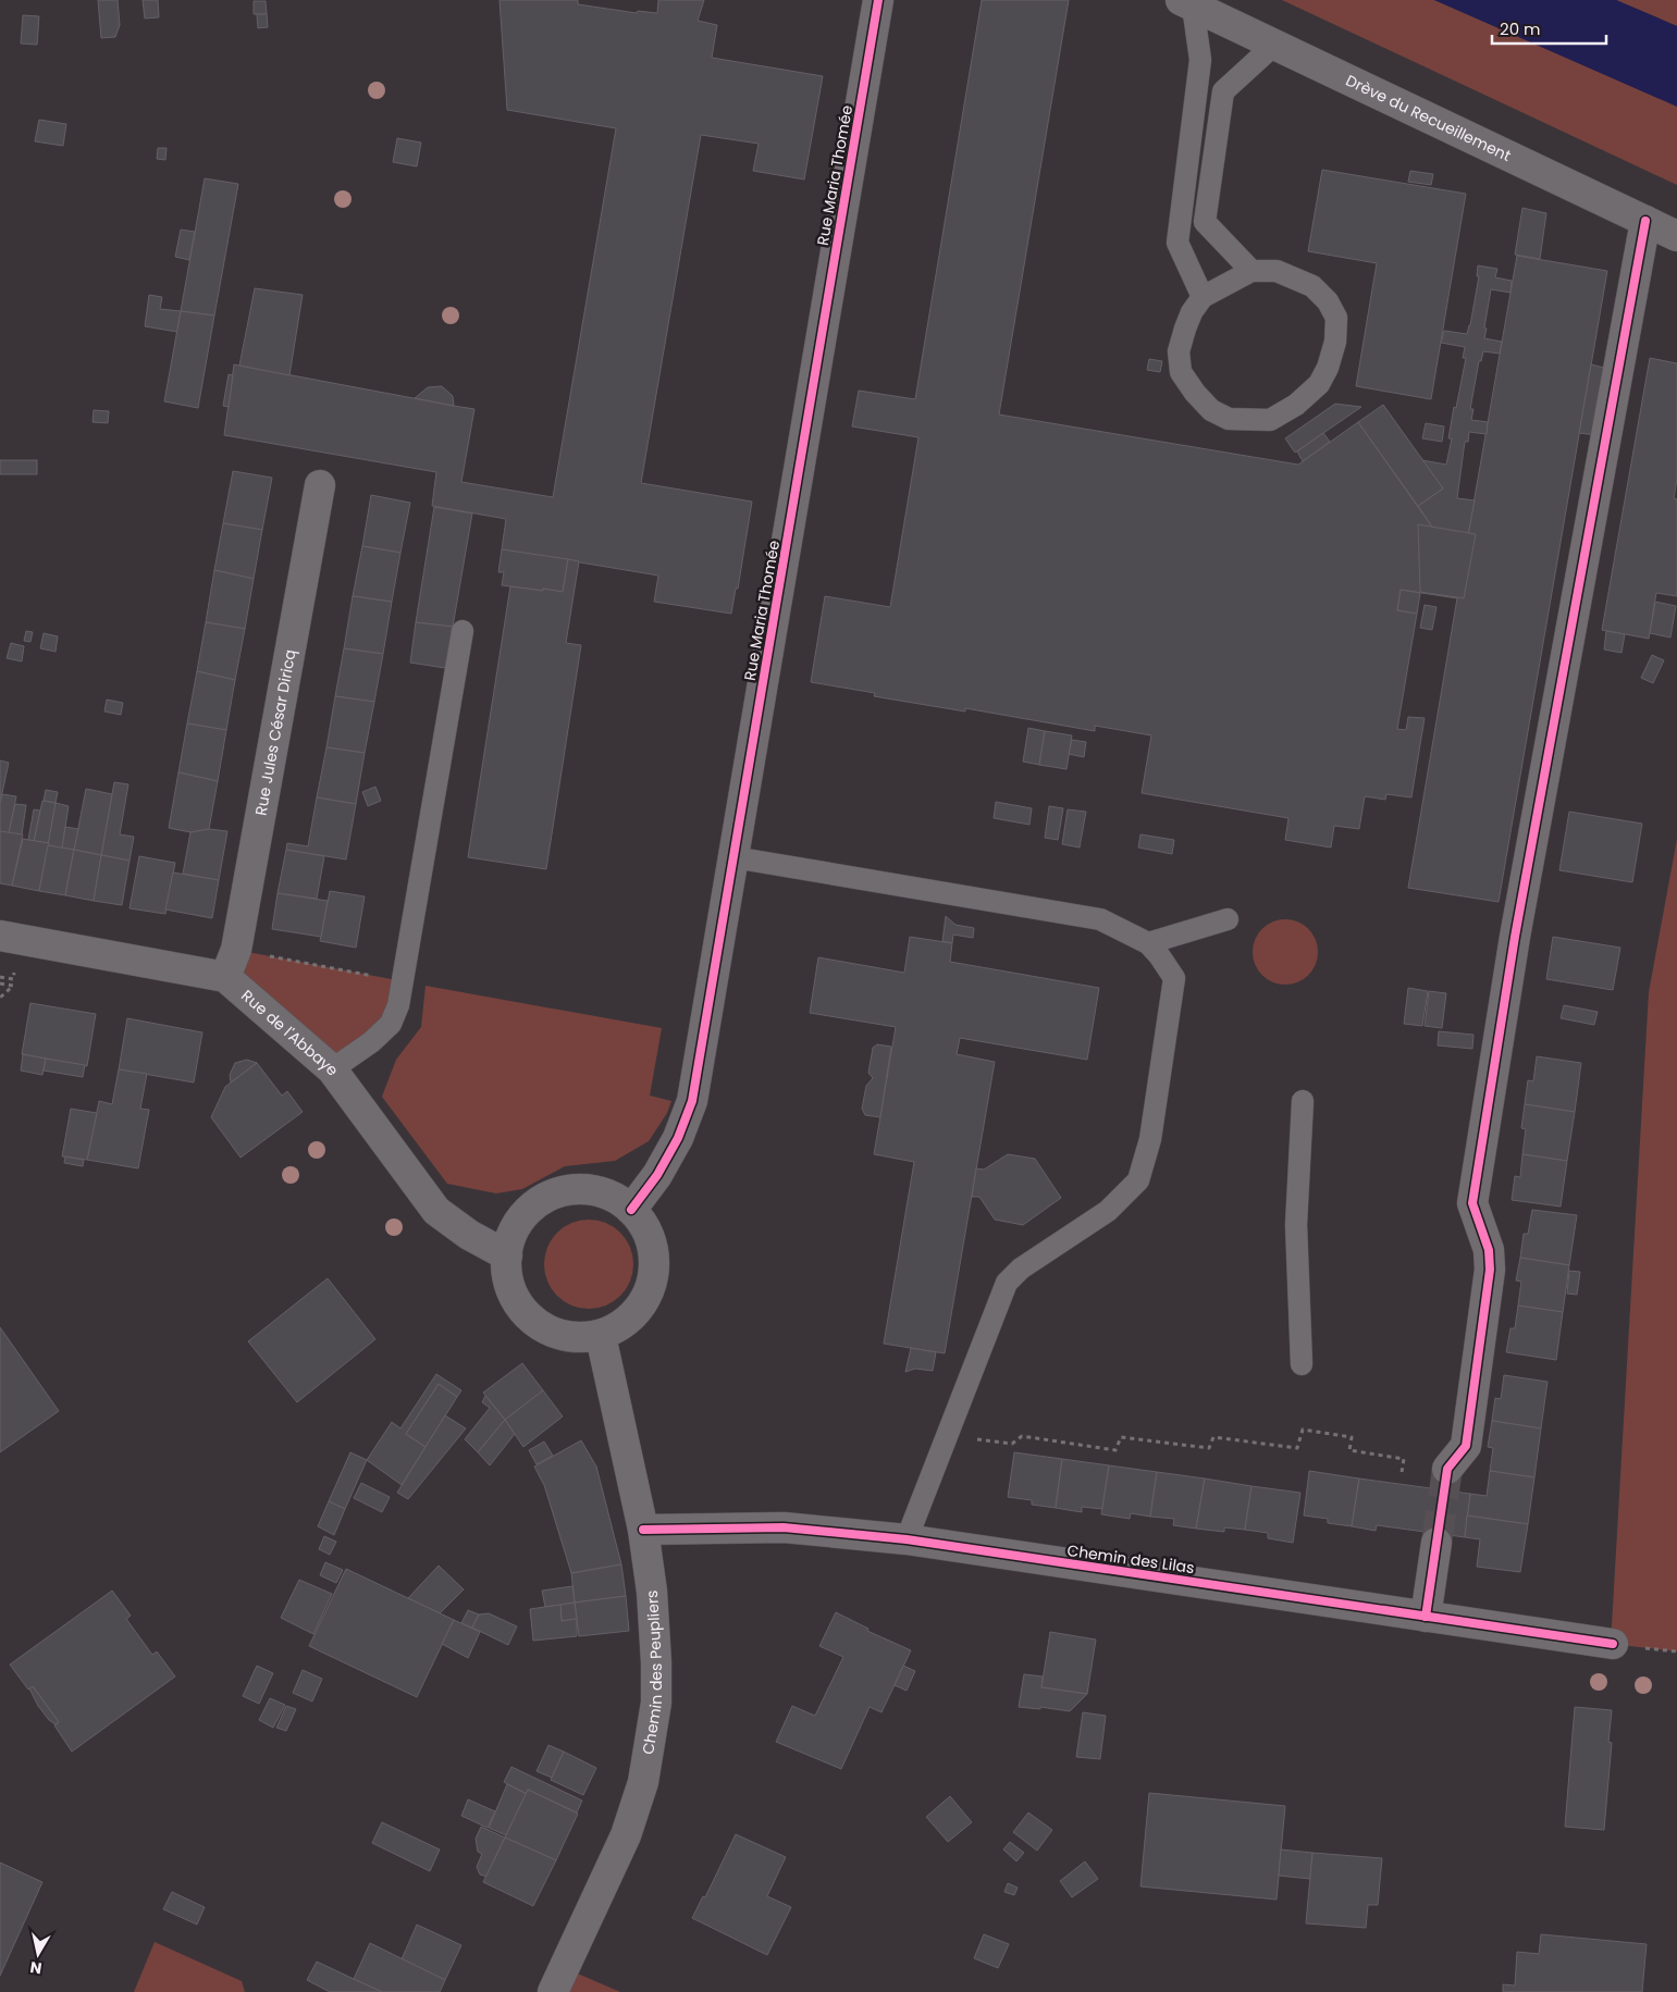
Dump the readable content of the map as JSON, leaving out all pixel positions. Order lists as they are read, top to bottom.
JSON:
{
  "streets": {
    "street": [
      "Drève du Recueillement",
      "Rue Maria Thomée",
      "Rue Jules César Diricq",
      "Rue de l'Abbaye",
      "Chemin des Lilas",
      "Chemin des Peupliers"
    ]
  },
  "crossings": [
    ["Rue Maria Thomée", "Rue de l'Abbaye"],
    ["Rue Maria Thomée", "Chemin des Peupliers"],
    ["Rue Jules César Diricq", "Rue de l'Abbaye"],
    ["Rue de l'Abbaye", "Chemin des Peupliers"],
    ["Chemin des Lilas", "Chemin des Peupliers"]
  ],
  "scale_bar": "20 m",
  "north": "bottom"
}
